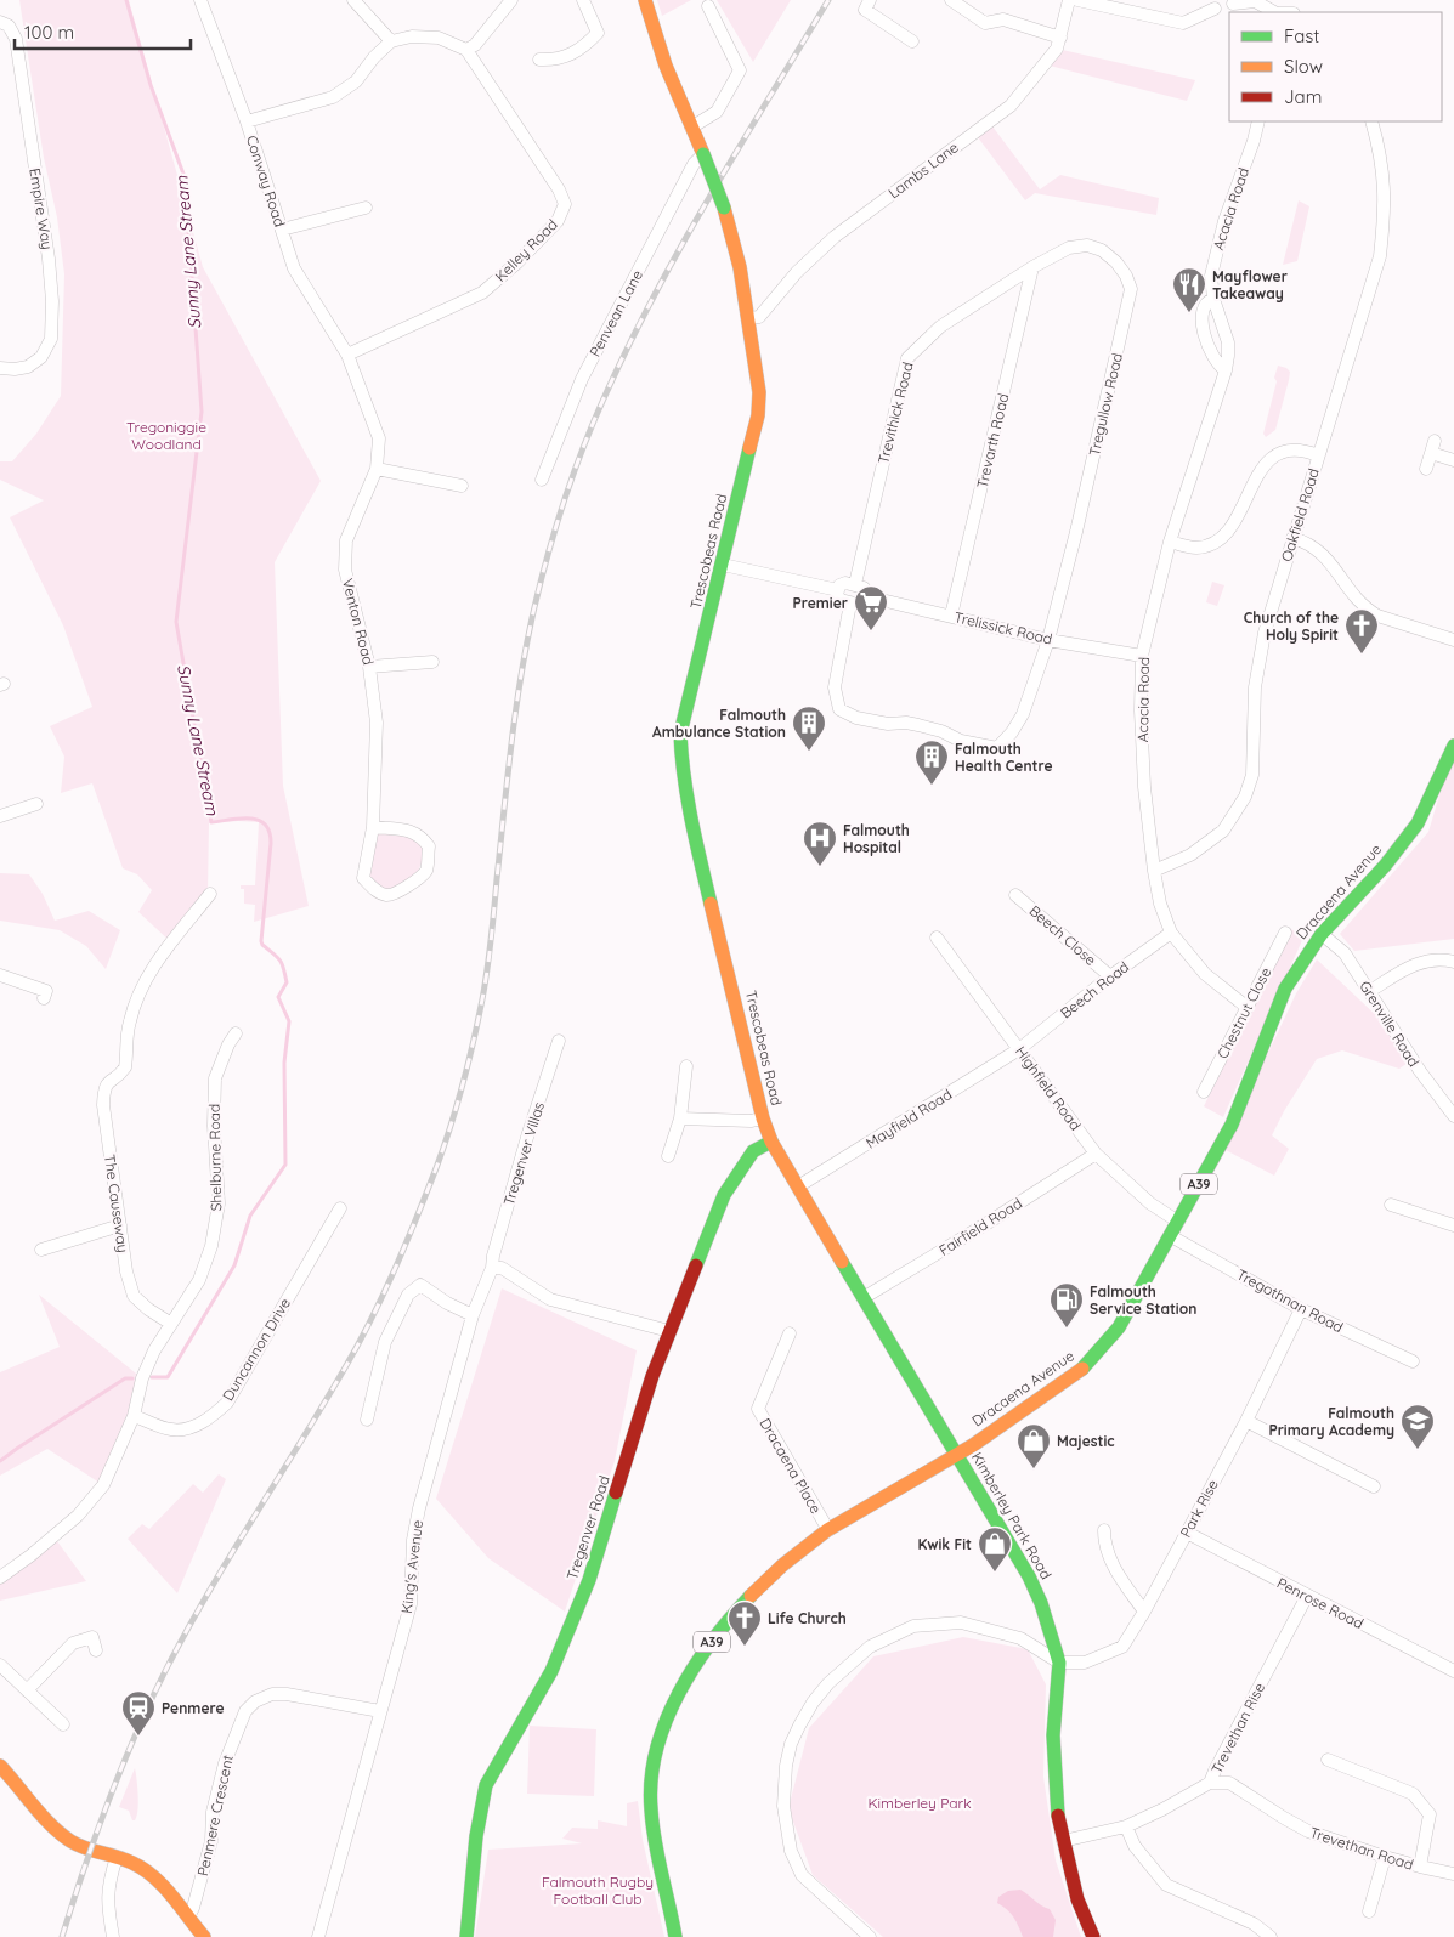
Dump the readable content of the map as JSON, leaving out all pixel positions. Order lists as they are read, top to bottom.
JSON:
{
  "streets": {
    "street": [
      "Lambs Lane",
      "Conway Road",
      "Empire Way",
      "Acacia Road",
      "Kelley Road",
      "Penvean Lane",
      "Tregullow Road",
      "Trevithick Road",
      "Trevarth Road",
      "Oakfield Road",
      "Trescobeas Road",
      "Venton Road",
      "Trelissick Road",
      "Dracaena Avenue",
      "Beech Close",
      "Beech Road",
      "Chestnut Close",
      "Grenville Road",
      "Highfield Road",
      "Mayfield Road",
      "Tregenver Villas",
      "Shelburne Road",
      "A39",
      "The Causeway",
      "Fairfield Road",
      "Tregothnan Road",
      "Duncannon Drive",
      "Dracaena Place",
      "Park Rise",
      "Kimberley Park Road",
      "Tregenver Road",
      "King's Avenue",
      "Penrose Road",
      "Trevethan Rise",
      "Penmere Crescent",
      "Trevethan Road"
    ]
  },
  "crossings": [
    ["Lambs Lane", "Trescobeas Road"],
    ["Conway Road", "Kelley Road"],
    ["Conway Road", "Venton Road"],
    ["Acacia Road", "Oakfield Road"],
    ["Acacia Road", "Trelissick Road"],
    ["Acacia Road", "Beech Road"],
    ["Acacia Road", "Chestnut Close"],
    ["Kelley Road", "Venton Road"],
    ["Penvean Lane", "Trescobeas Road"],
    ["Tregullow Road", "Trevithick Road"],
    ["Tregullow Road", "Trevarth Road"],
    ["Tregullow Road", "Trelissick Road"],
    ["Trevithick Road", "Trevarth Road"],
    ["Trevithick Road", "Trelissick Road"],
    ["Trevarth Road", "Trelissick Road"],
    ["Trescobeas Road", "Kimberley Park Road"],
    ["Dracaena Avenue", "Grenville Road"],
    ["Dracaena Avenue", "Highfield Road"],
    ["Dracaena Avenue", "Tregothnan Road"],
    ["Dracaena Avenue", "Dracaena Place"],
    ["Dracaena Avenue", "Kimberley Park Road"],
    ["Beech Close", "Beech Road"],
    ["Beech Road", "Highfield Road"],
    ["Beech Road", "Mayfield Road"],
    ["Highfield Road", "Mayfield Road"],
    ["Highfield Road", "Fairfield Road"],
    ["Mayfield Road", "Kimberley Park Road"],
    ["Tregenver Villas", "King's Avenue"],
    ["Shelburne Road", "The Causeway"],
    ["Shelburne Road", "Duncannon Drive"],
    ["Fairfield Road", "Kimberley Park Road"],
    ["Tregothnan Road", "Park Rise"],
    ["Park Rise", "Kimberley Park Road"],
    ["Park Rise", "Penrose Road"],
    ["Kimberley Park Road", "Tregenver Road"],
    ["Kimberley Park Road", "Trevethan Rise"],
    ["King's Avenue", "Penmere Crescent"],
    ["Penrose Road", "Trevethan Rise"],
    ["Trevethan Rise", "Trevethan Road"]
  ],
  "water": ["Sunny Lane Stream"],
  "parks": ["Tregoniggie Woodland", "Kimberley Park", "Falmouth Rugby Football Club"],
  "places": {
    "restaurant": ["Mayflower Takeaway"],
    "supermarket": ["Premier"],
    "church": ["Church of the Holy Spirit", "Life Church"],
    "building": ["Falmouth Ambulance Station", "Falmouth Health Centre"],
    "hospital": ["Falmouth Hospital"],
    "fuel station": ["Falmouth Service Station"],
    "school or university": ["Falmouth Primary Academy"],
    "shop": ["Majestic", "Kwik Fit"],
    "station": ["Penmere"]
  },
  "legend": ["Fast", "Slow", "Jam"],
  "scale_bar": "100 m"
}
